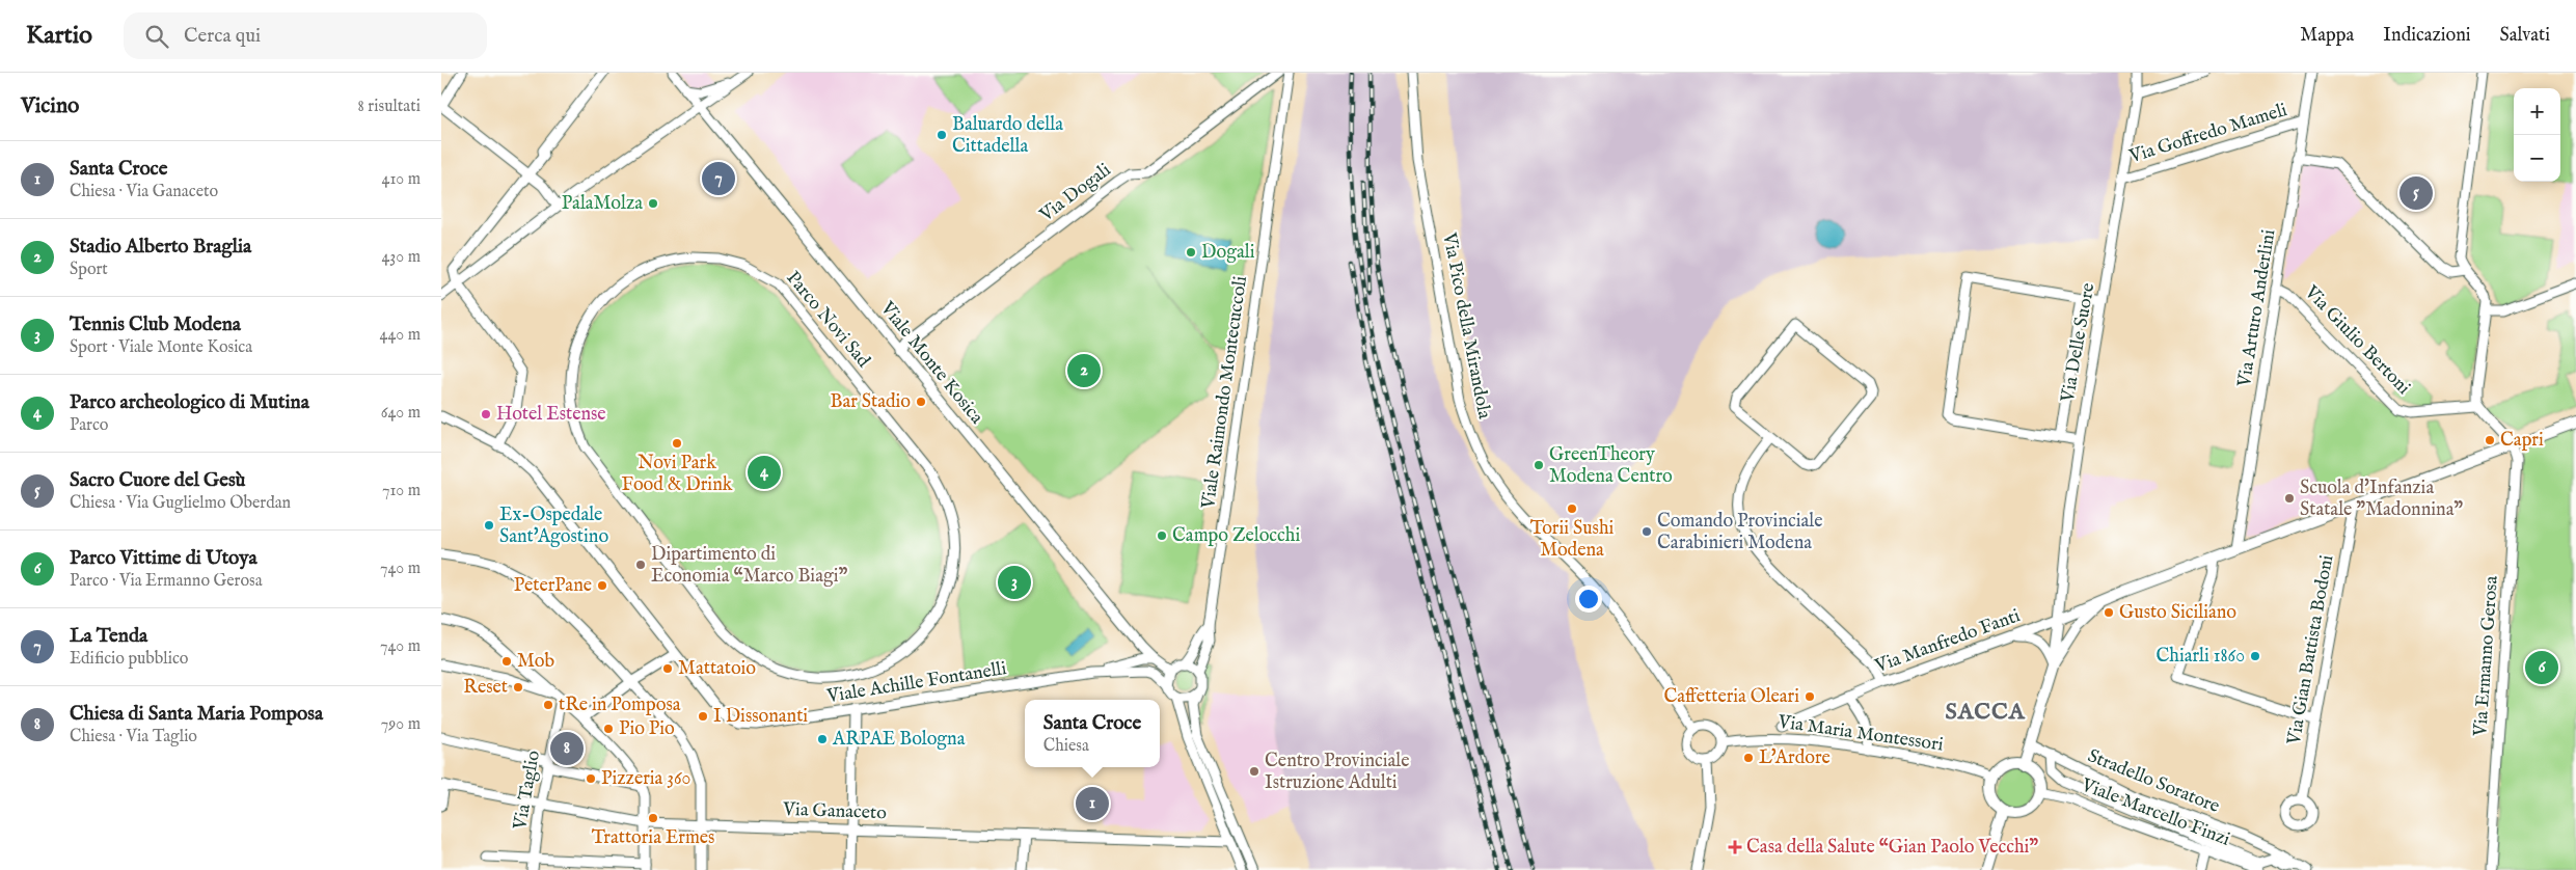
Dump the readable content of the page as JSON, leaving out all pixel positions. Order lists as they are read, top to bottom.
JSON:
{
  "streets": {
    "street": [
      "Via Goffredo Mameli",
      "Via Dogali",
      "Via Arturo Anderlini",
      "Parco Novi Sad",
      "Via Pico della Mirandola",
      "Via Giulio Bertoni",
      "Via Delle Suore",
      "Viale Monte Kosica",
      "Viale Raimondo Montecuccoli",
      "Via Manfredo Fanti",
      "Via Gian Battista Bodoni",
      "Via Ermanno Gerosa",
      "Viale Achille Fontanelli",
      "Via Maria Montessori",
      "Stradello Soratore",
      "Via Taglio",
      "Via Ganaceto",
      "Viale Marcello Finzi"
    ]
  },
  "crossings": [
    ["Via Goffredo Mameli", "Via Arturo Anderlini"],
    ["Via Goffredo Mameli", "Via Delle Suore"],
    ["Via Dogali", "Viale Monte Kosica"],
    ["Via Arturo Anderlini", "Via Giulio Bertoni"],
    ["Via Pico della Mirandola", "Via Maria Montessori"],
    ["Via Delle Suore", "Via Manfredo Fanti"],
    ["Viale Monte Kosica", "Viale Raimondo Montecuccoli"],
    ["Viale Monte Kosica", "Viale Achille Fontanelli"],
    ["Viale Raimondo Montecuccoli", "Viale Achille Fontanelli"],
    ["Via Maria Montessori", "Viale Marcello Finzi"],
    ["Via Taglio", "Via Ganaceto"]
  ],
  "districts": ["SACCA"],
  "places": {
    "other": [
      "Baluardo della Cittadella",
      "PalaMolza",
      "Dogali",
      "Bar Stadio",
      "Hotel Estense",
      "Capri",
      "Novi Park Food & Drink",
      "GreenTheory Modena Centro",
      "Scuola d'Infanzia Statale \"Madonnina\"",
      "Torii Sushi Modena",
      "Ex-Ospedale Sant'Agostino",
      "Comando Provinciale Carabinieri Modena",
      "Campo Zelocchi",
      "Dipartimento di Economia “Marco Biagi”",
      "PeterPane",
      "Gusto Siciliano",
      "Chiarli 1860",
      "Mob",
      "Mattatoio",
      "Reset",
      "Caffetteria Oleari",
      "tRe in Pomposa",
      "I Dissonanti",
      "Pio Pio",
      "ARPAE Bologna",
      "L'Ardore",
      "Centro Provinciale Istruzione Adulti",
      "Pizzeria 360",
      "Trattoria Ermes"
    ],
    "health": ["Casa della Salute “Gian Paolo Vecchi”"]
  },
  "page": {
    "header": "Kartio",
    "search": "Cerca qui",
    "nav": ["Mappa", "Indicazioni", "Salvati"],
    "heading": ["Vicino", "8 risultati"],
    "map_buttons": ["+", "−"],
    "list": [
      {
        "mark": "1",
        "name": "Santa Croce",
        "note": "Chiesa · Via Ganaceto",
        "value": "410 m"
      },
      {
        "mark": "2",
        "name": "Stadio Alberto Braglia",
        "note": "Sport",
        "value": "430 m"
      },
      {
        "mark": "3",
        "name": "Tennis Club Modena",
        "note": "Sport · Viale Monte Kosica",
        "value": "440 m"
      },
      {
        "mark": "4",
        "name": "Parco archeologico di Mutina",
        "note": "Parco",
        "value": "640 m"
      },
      {
        "mark": "5",
        "name": "Sacro Cuore del Gesù",
        "note": "Chiesa · Via Guglielmo Oberdan",
        "value": "710 m"
      },
      {
        "mark": "6",
        "name": "Parco Vittime di Utoya",
        "note": "Parco · Via Ermanno Gerosa",
        "value": "740 m"
      },
      {
        "mark": "7",
        "name": "La Tenda",
        "note": "Edificio pubblico",
        "value": "740 m"
      },
      {
        "mark": "8",
        "name": "Chiesa di Santa Maria Pomposa",
        "note": "Chiesa · Via Taglio",
        "value": "790 m"
      }
    ],
    "pins": [
      "7",
      "5",
      "2",
      "4",
      "3",
      "6",
      "8",
      "1"
    ],
    "popup": ["Santa Croce", "Chiesa"]
  }
}
